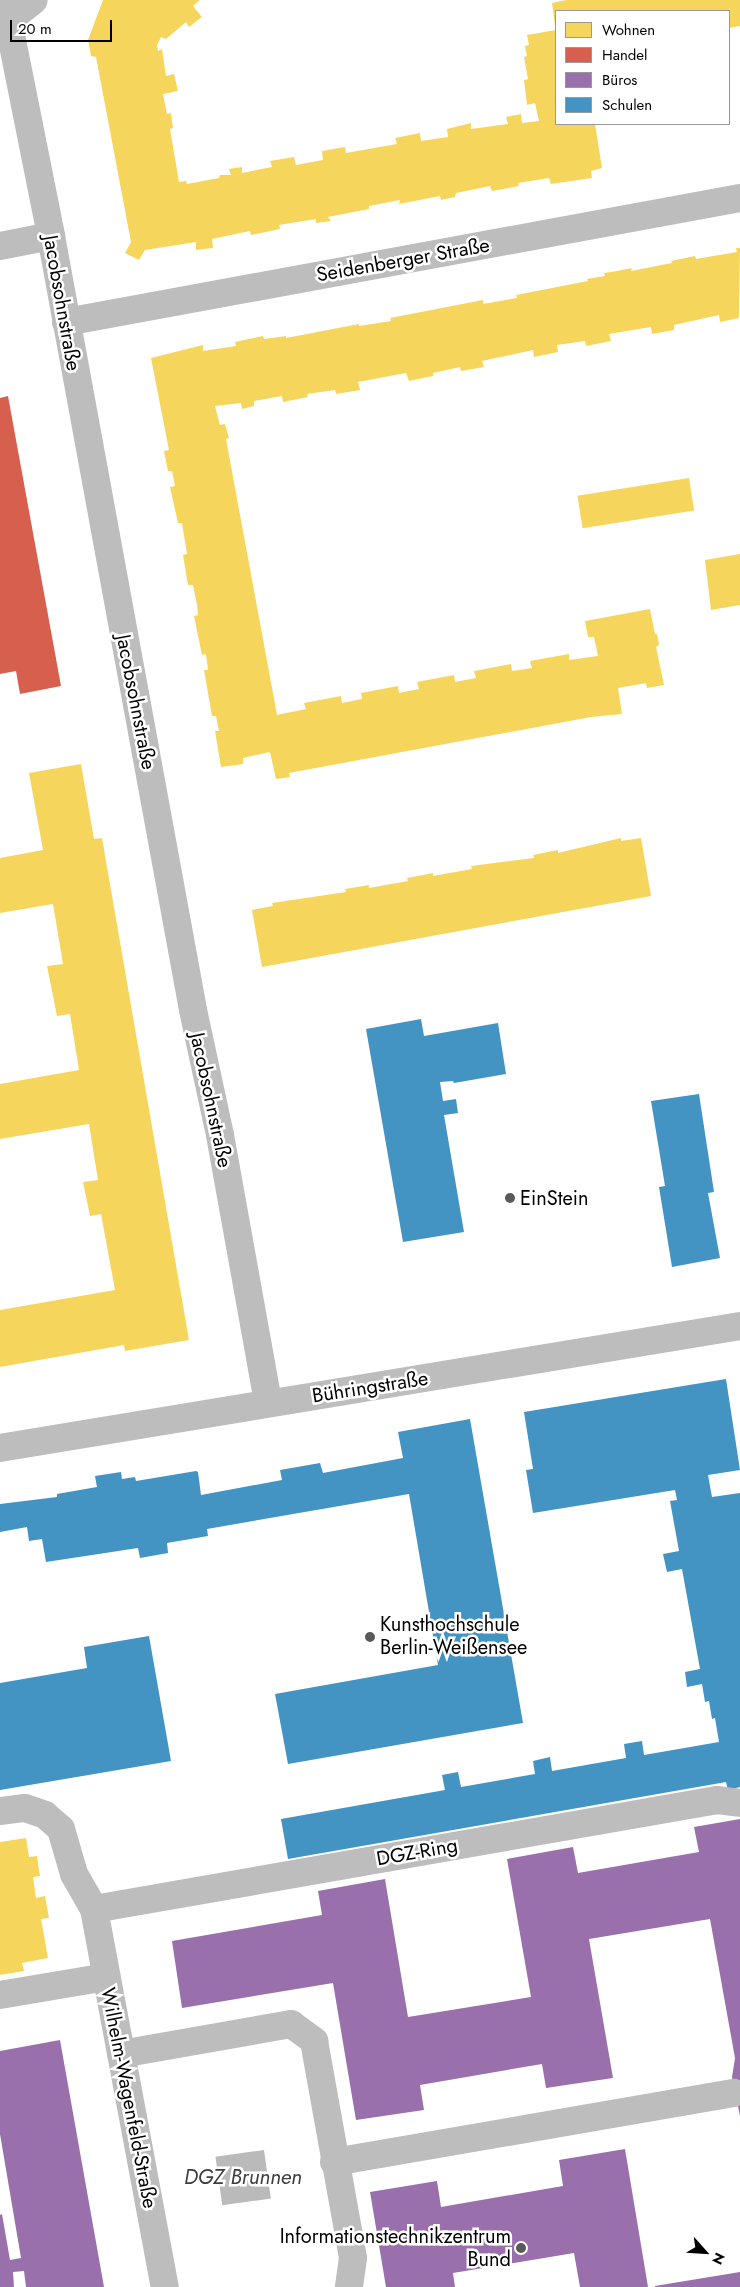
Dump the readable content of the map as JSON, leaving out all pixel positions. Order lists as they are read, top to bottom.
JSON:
{
  "streets": {
    "street": [
      "Seidenberger Straße",
      "Jacobsohnstraße",
      "Bühringstraße",
      "DGZ-Ring",
      "Wilhelm-Wagenfeld-Straße"
    ]
  },
  "crossings": [
    ["Seidenberger Straße", "Jacobsohnstraße"],
    ["Jacobsohnstraße", "Bühringstraße"],
    ["DGZ-Ring", "Wilhelm-Wagenfeld-Straße"]
  ],
  "water": ["DGZ Brunnen"],
  "places": ["EinStein", "Kunsthochschule Berlin-Weißensee", "Informationstechnikzentrum Bund"],
  "legend": [
    "Wohnen",
    "Handel",
    "Büros",
    "Schulen"
  ],
  "scale_bar": "20 m",
  "north": "bottom right"
}
